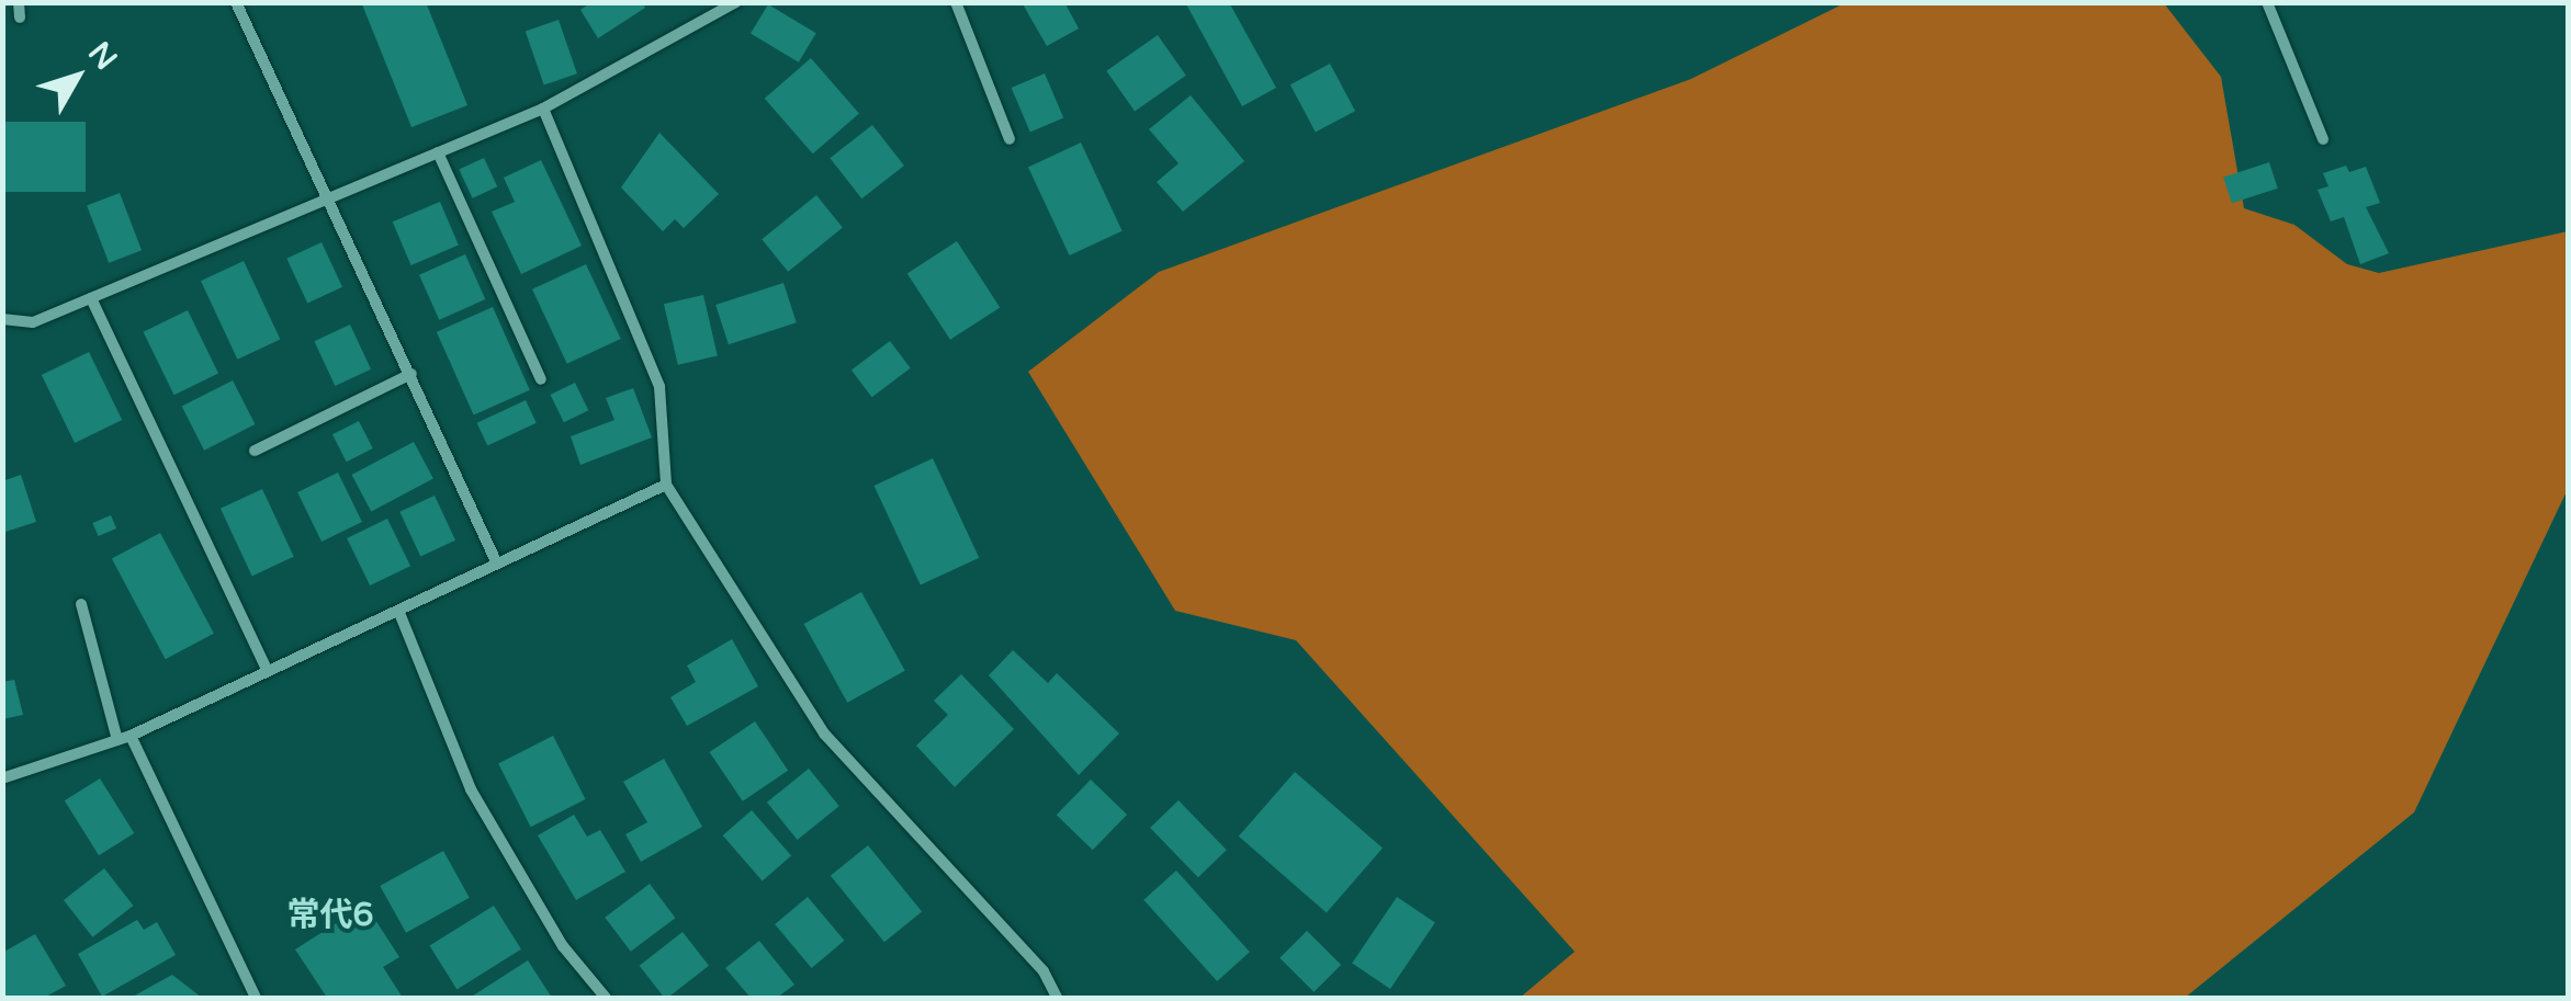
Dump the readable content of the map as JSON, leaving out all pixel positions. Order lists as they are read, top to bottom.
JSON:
{
  "districts": ["常代6"],
  "north": "top right"
}
